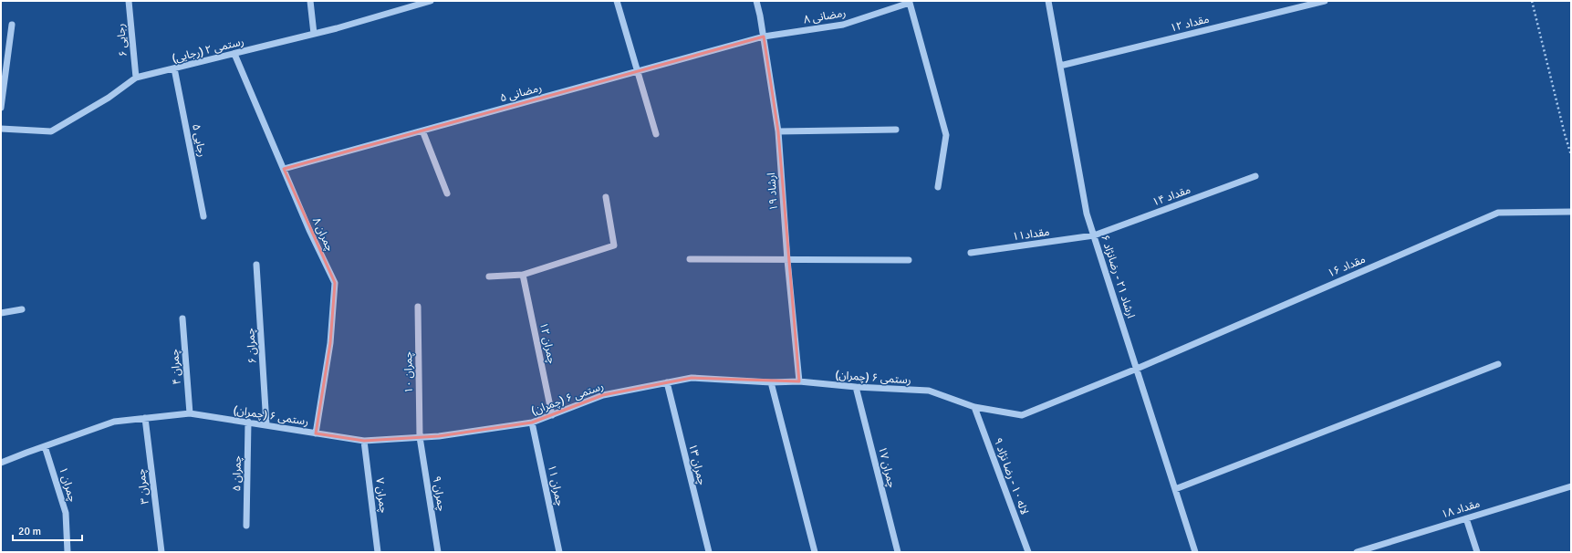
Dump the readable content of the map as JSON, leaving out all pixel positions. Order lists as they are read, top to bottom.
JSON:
{
  "streets": {
    "street": [
      "رمضانی ۸",
      "مقداد ۱۲",
      "رجایی ۶",
      "رستمی ۲ (رجایی)",
      "رمضانی ۵",
      "رجایی ۵",
      "ارشاد ۱۹",
      "مقداد ۱۴",
      "چمران ۸",
      "مقداد۱۱",
      "مقداد ۱۶",
      "ارشاد ۲۱ - رضانژاد ۶",
      "چمران ۱۲",
      "چمران ۶",
      "چمران ۴",
      "چمران ۱۰",
      "رستمی ۶ (چمران)",
      "چمران ۱۳",
      "چمران ۱۷",
      "چمران ۵",
      "لاله ۱۰ - رضا نژاد ۹",
      "چمران ۱",
      "چمران ۱۱",
      "چمران ۳",
      "چمران ۹",
      "چمران ۷",
      "مقداد ۱۸"
    ]
  },
  "crossings": [
    ["رمضانی ۸", "رمضانی ۵"],
    ["رمضانی ۸", "ارشاد ۱۹"],
    ["مقداد ۱۲", "ارشاد ۲۱ - رضانژاد ۶"],
    ["رجایی ۶", "رستمی ۲ (رجایی)"],
    ["رستمی ۲ (رجایی)", "رجایی ۵"],
    ["رستمی ۲ (رجایی)", "چمران ۸"],
    ["رمضانی ۵", "ارشاد ۱۹"],
    ["رمضانی ۵", "چمران ۸"],
    ["ارشاد ۱۹", "رستمی ۶ (چمران)"],
    ["مقداد ۱۴", "مقداد۱۱"],
    ["مقداد ۱۴", "ارشاد ۲۱ - رضانژاد ۶"],
    ["چمران ۸", "رستمی ۶ (چمران)"],
    ["مقداد۱۱", "ارشاد ۲۱ - رضانژاد ۶"],
    ["مقداد ۱۶", "ارشاد ۲۱ - رضانژاد ۶"],
    ["مقداد ۱۶", "رستمی ۶ (چمران)"],
    ["ارشاد ۲۱ - رضانژاد ۶", "رستمی ۶ (چمران)"],
    ["چمران ۱۲", "رستمی ۶ (چمران)"],
    ["چمران ۶", "رستمی ۶ (چمران)"],
    ["چمران ۴", "رستمی ۶ (چمران)"],
    ["چمران ۱۰", "رستمی ۶ (چمران)"],
    ["چمران ۱۰", "چمران ۹"],
    ["رستمی ۶ (چمران)", "چمران ۱۳"],
    ["رستمی ۶ (چمران)", "چمران ۱۷"],
    ["رستمی ۶ (چمران)", "چمران ۵"],
    ["رستمی ۶ (چمران)", "لاله ۱۰ - رضا نژاد ۹"],
    ["رستمی ۶ (چمران)", "چمران ۱"],
    ["رستمی ۶ (چمران)", "چمران ۱۱"],
    ["رستمی ۶ (چمران)", "چمران ۳"],
    ["رستمی ۶ (چمران)", "چمران ۹"],
    ["رستمی ۶ (چمران)", "چمران ۷"]
  ],
  "scale_bar": "20 m"
}
